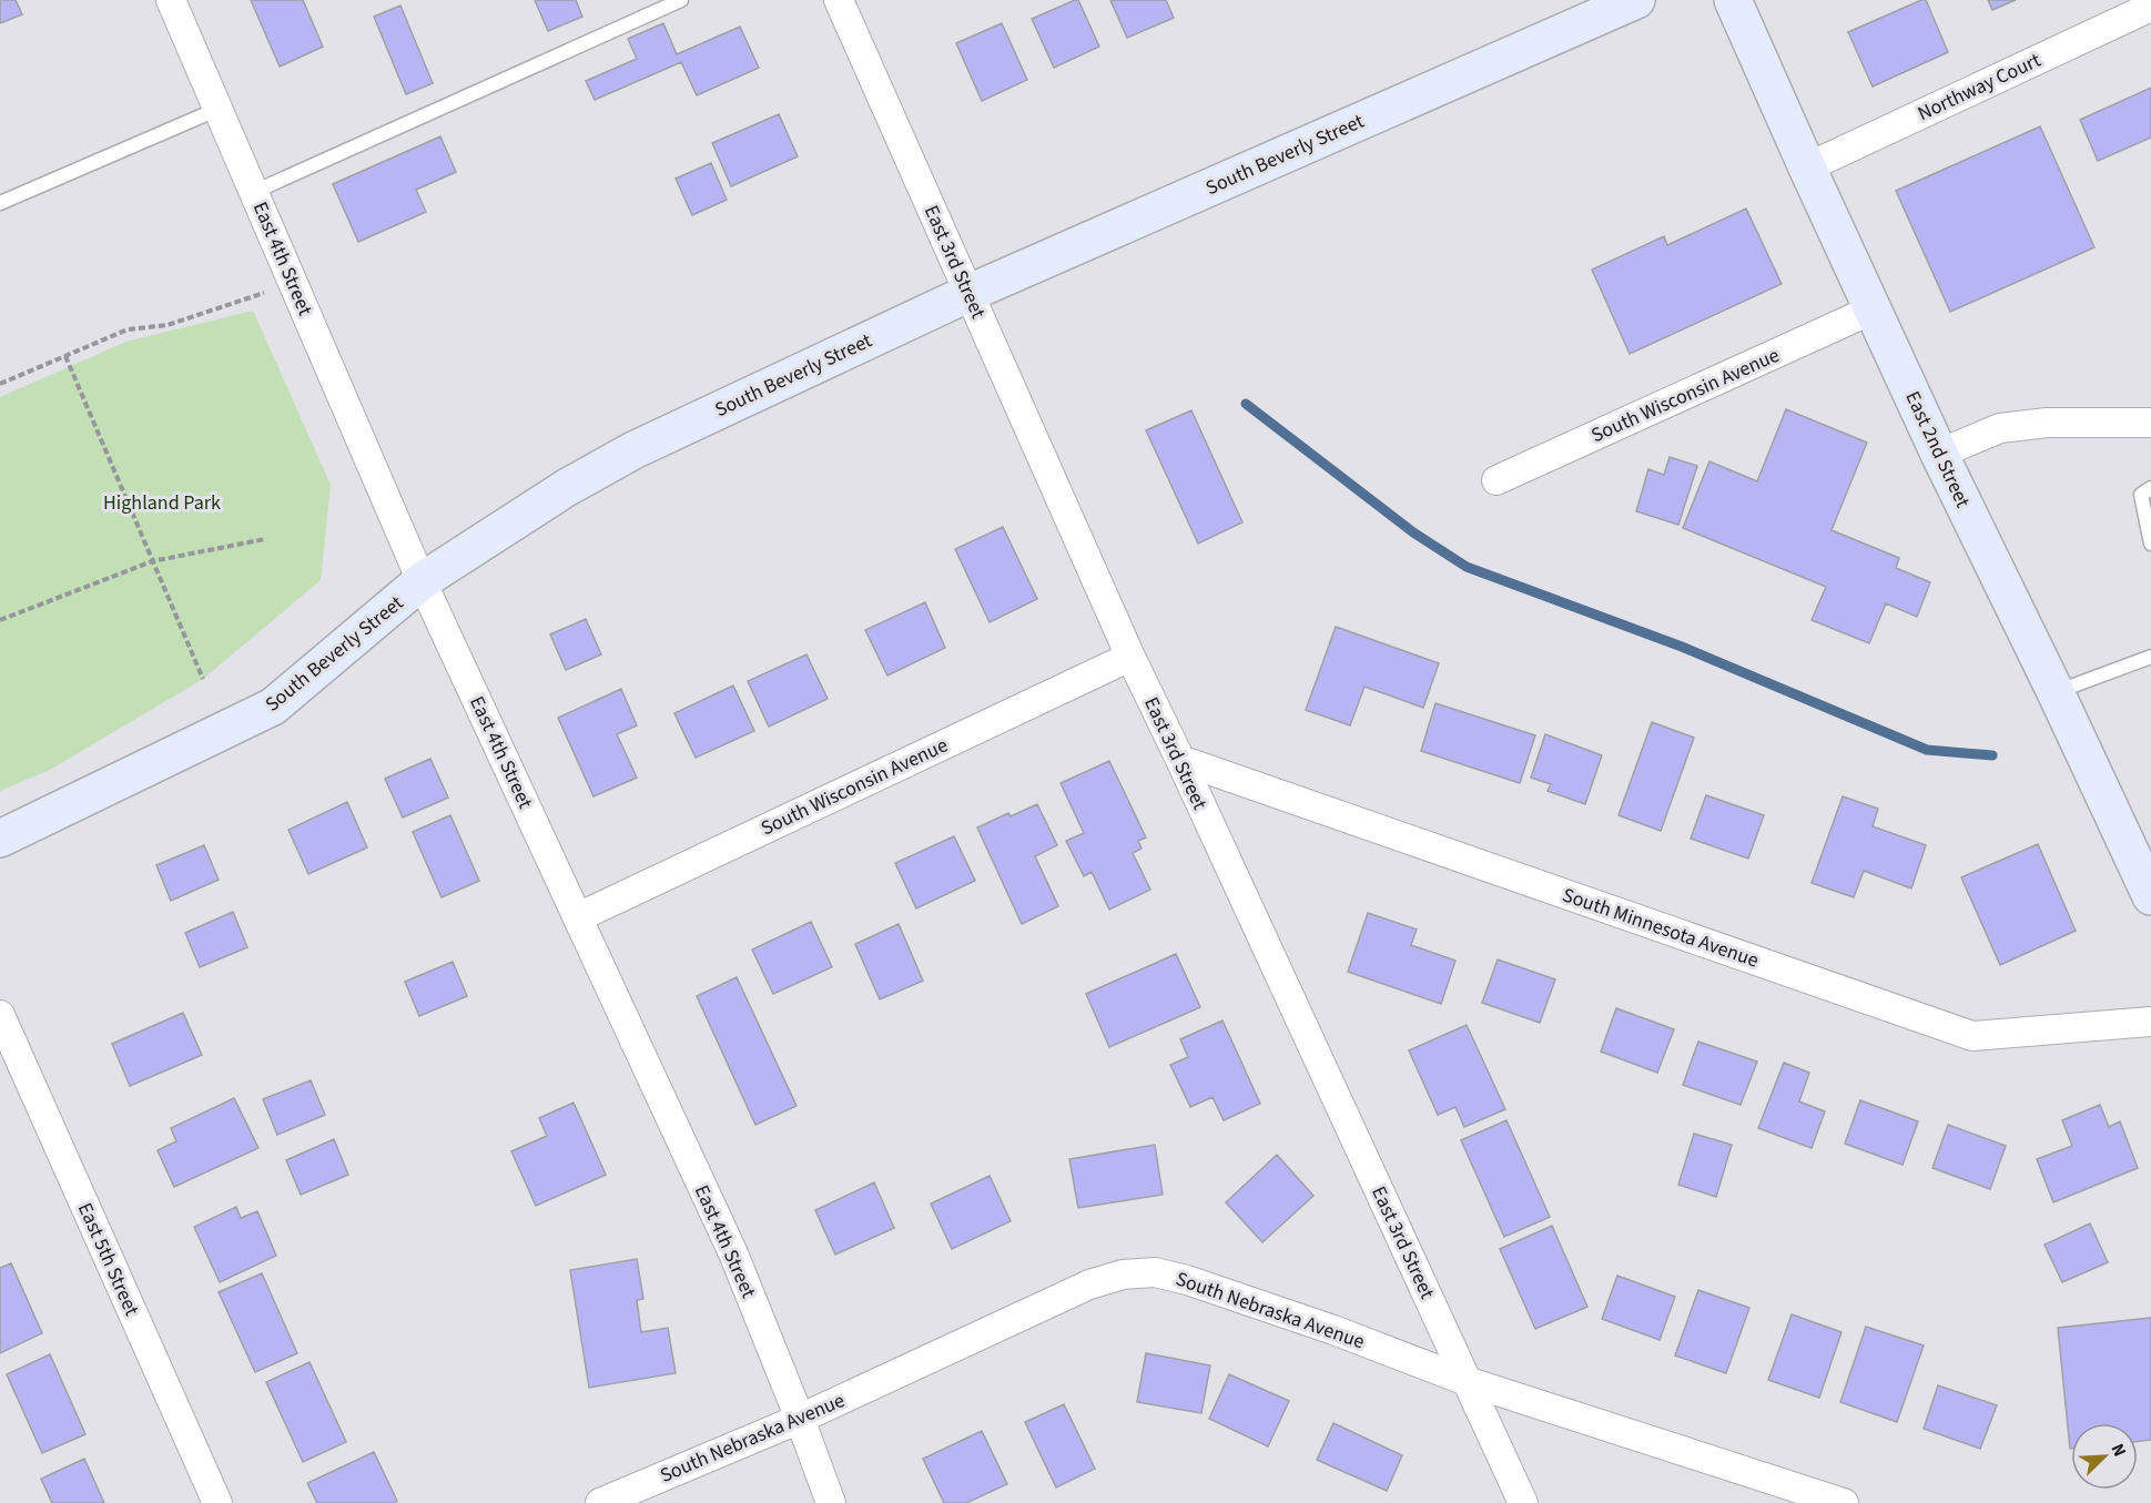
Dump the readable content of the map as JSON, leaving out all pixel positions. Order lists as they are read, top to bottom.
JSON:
{
  "streets": {
    "main road": ["South Beverly Street", "East 2nd Street"],
    "street": [
      "Northway Court",
      "East 4th Street",
      "East 3rd Street",
      "South Wisconsin Avenue",
      "South Minnesota Avenue",
      "East 5th Street",
      "South Nebraska Avenue"
    ]
  },
  "crossings": [
    ["Northway Court", "East 2nd Street"],
    ["South Beverly Street", "East 4th Street"],
    ["South Beverly Street", "East 3rd Street"],
    ["East 4th Street", "South Wisconsin Avenue"],
    ["East 4th Street", "South Nebraska Avenue"],
    ["East 3rd Street", "South Wisconsin Avenue"],
    ["East 3rd Street", "South Minnesota Avenue"],
    ["East 3rd Street", "South Nebraska Avenue"],
    ["South Wisconsin Avenue", "East 2nd Street"]
  ],
  "parks": ["Highland Park"],
  "north": "top right"
}
